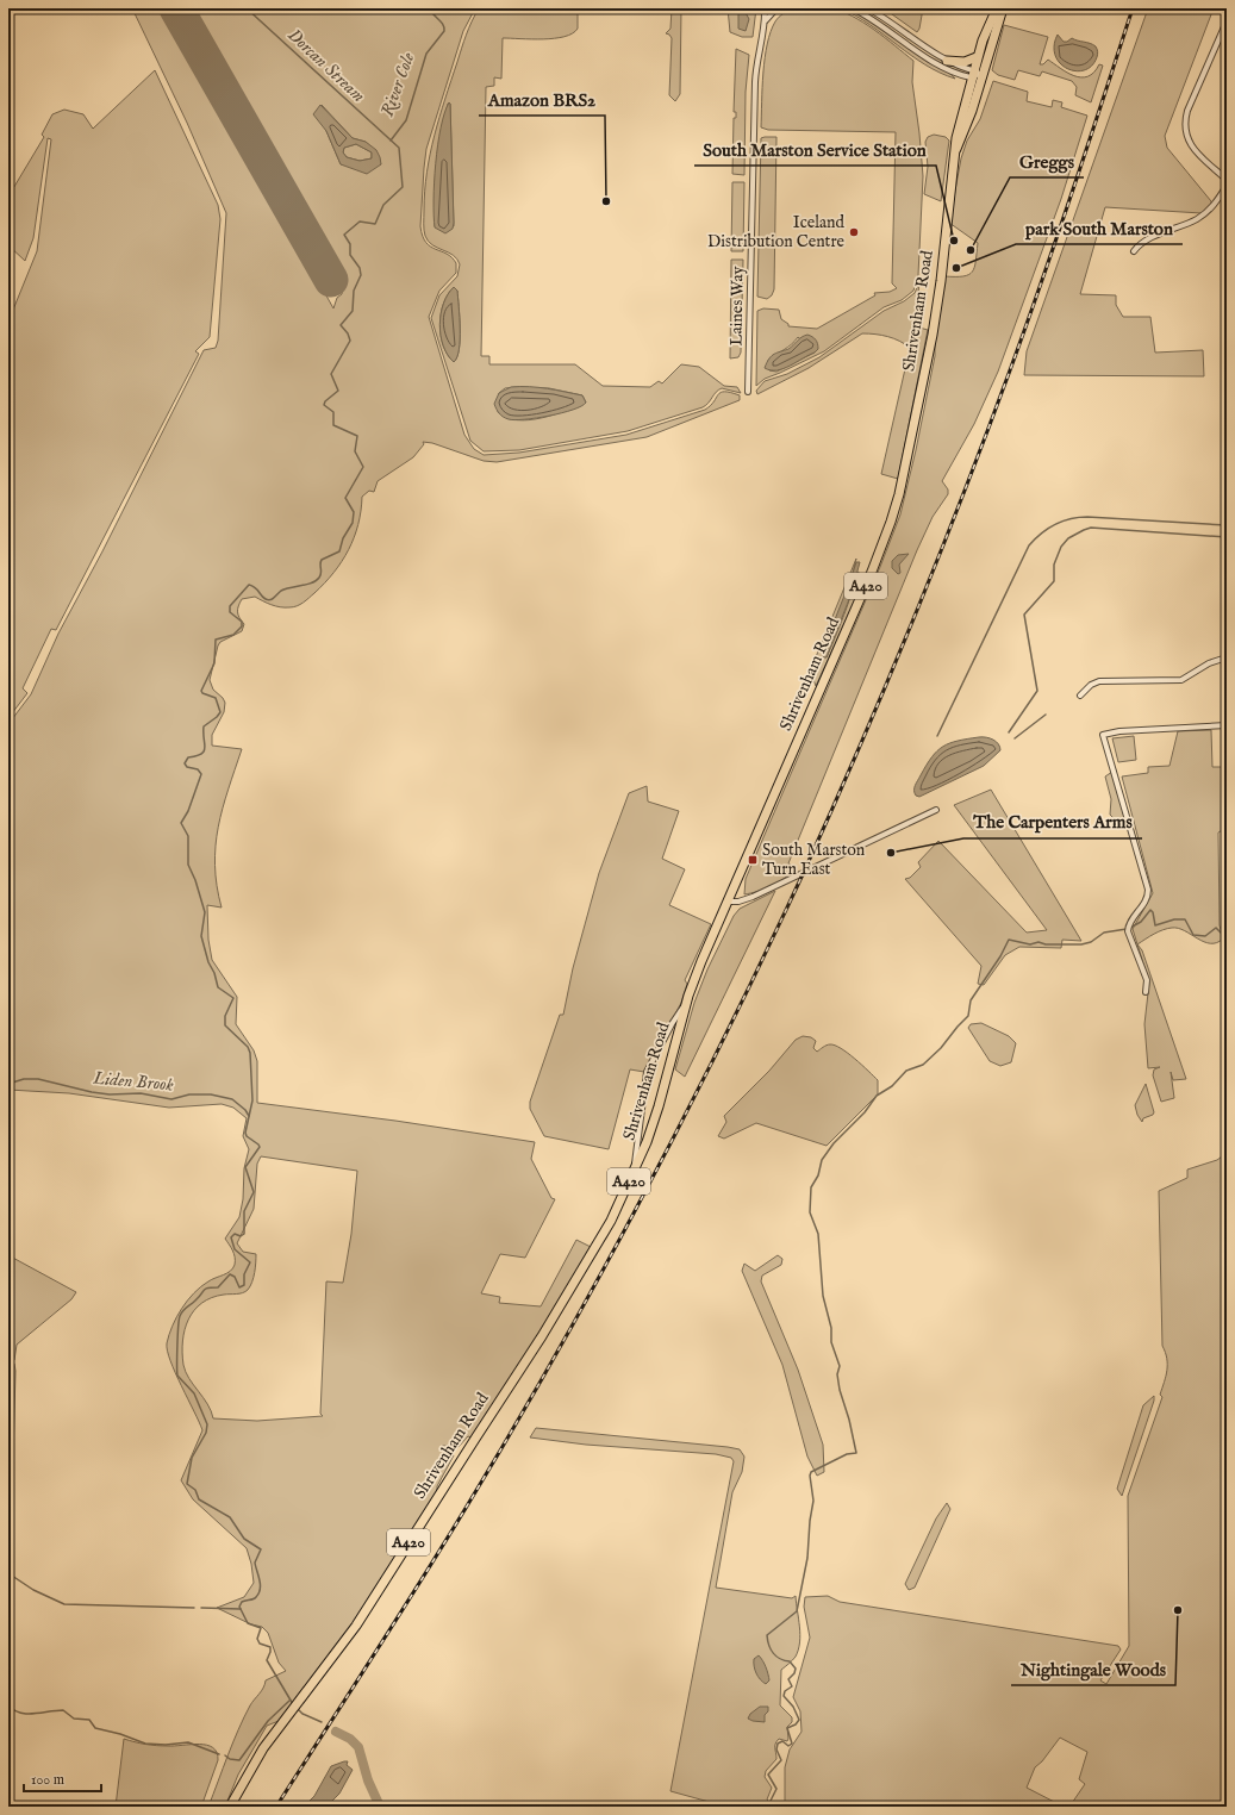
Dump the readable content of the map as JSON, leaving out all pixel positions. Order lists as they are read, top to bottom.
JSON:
{
  "streets": {
    "highway": ["Shrivenham Road", "A420"],
    "street": ["Laines Way"]
  },
  "crossings": [
    ["Shrivenham Road", "A420"]
  ],
  "water": ["Dorcan Stream", "River Cole", "Liden Brook"],
  "places": {
    "other": [
      "Amazon BRS2",
      "Iceland Distribution Centre",
      "South Marston Service Station",
      "Greggs",
      "park South Marston",
      "The Carpenters Arms",
      "Nightingale Woods"
    ],
    "transit": ["South Marston Turn East"]
  },
  "scale_bar": "100 m"
}
